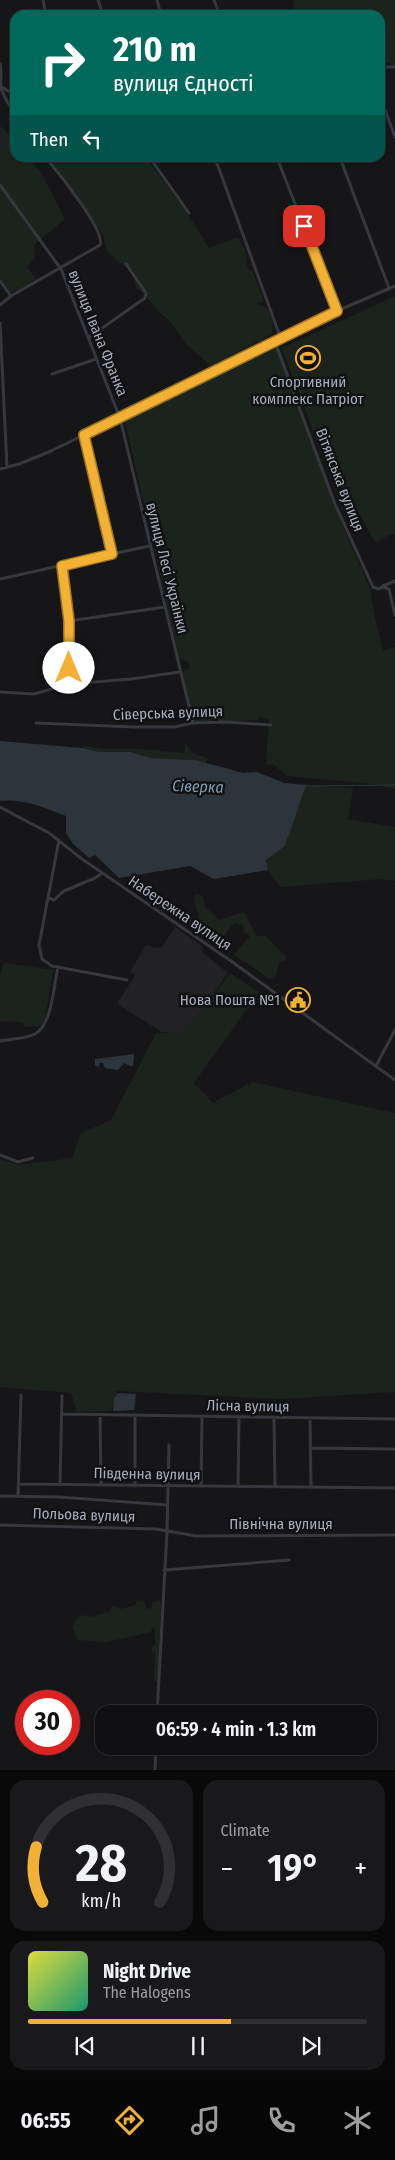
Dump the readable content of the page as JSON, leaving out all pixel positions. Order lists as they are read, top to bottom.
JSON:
{
  "streets": {
    "street": [
      "вулиця Івана Франка",
      "Вітянська вулиця",
      "вулиця Лесі Українки",
      "Сіверська вулиця",
      "Набережна вулиця",
      "Лісна вулиця",
      "Південна вулиця",
      "Польова вулиця",
      "Північна вулиця"
    ]
  },
  "crossings": [
    ["вулиця Івана Франка", "вулиця Лесі Українки"],
    ["вулиця Лесі Українки", "Сіверська вулиця"],
    ["Польова вулиця", "Північна вулиця"]
  ],
  "water": ["Сіверка"],
  "places": {
    "sports": ["Спортивний комплекс Патріот"],
    "public building": ["Нова Пошта №1"]
  },
  "page": {
    "turn": ["210 m", "вулиця Єдності"],
    "then": "Then",
    "limit": "30",
    "trip": "06:59 · 4 min · 1.3 km",
    "tile": "Climate",
    "heat": ["−", "19°", "+"],
    "song": ["Night Drive", "The Halogens"],
    "tabs": "06:55",
    "gauge": ["28", "km/h"]
  }
}
